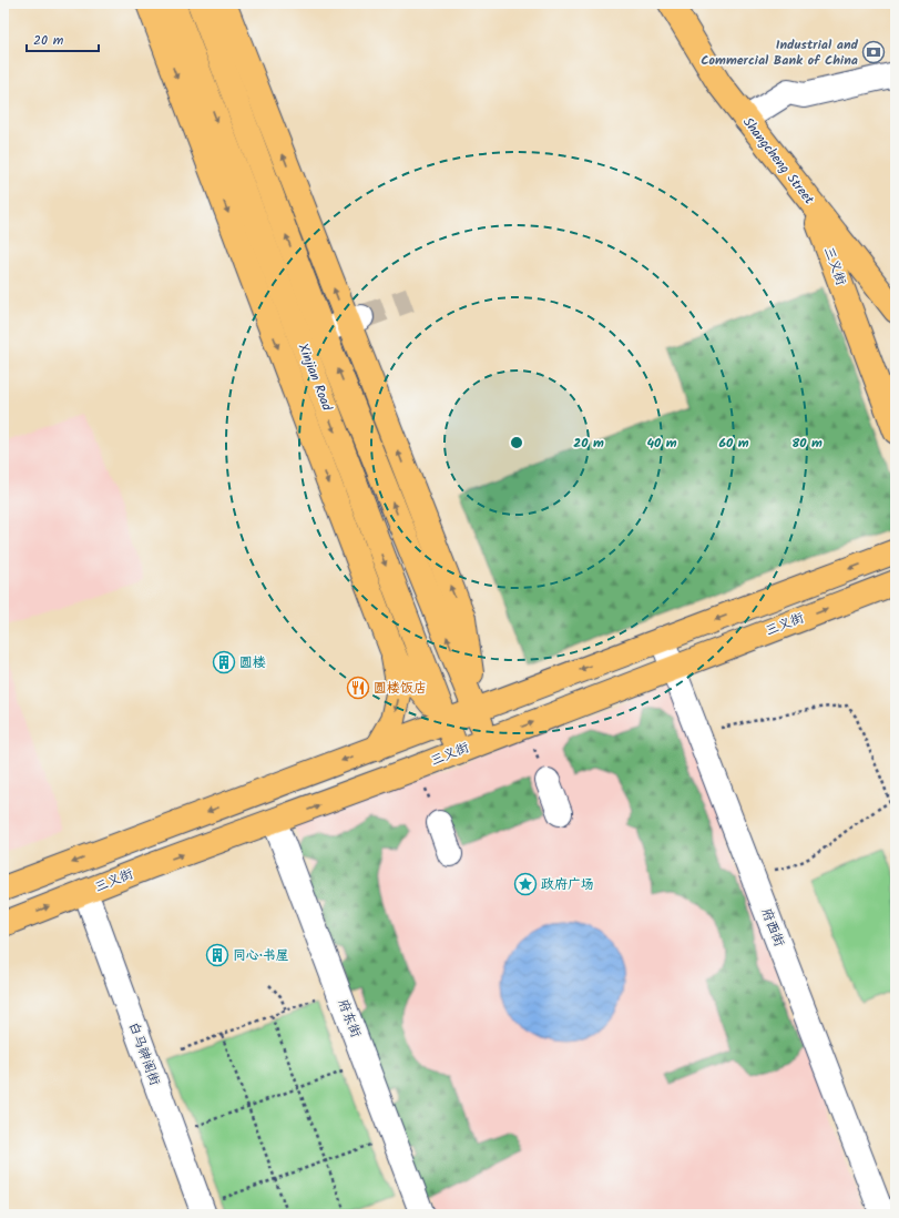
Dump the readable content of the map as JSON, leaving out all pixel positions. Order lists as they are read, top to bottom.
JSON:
{
  "streets": {
    "main road": ["Shangcheng Street", "三义街", "Xinjian Road"],
    "street": ["府西街", "府东街", "白马神阁街"]
  },
  "crossings": [
    ["Shangcheng Street", "三义街"],
    ["三义街", "Xinjian Road"],
    ["三义街", "府西街"],
    ["三义街", "府东街"],
    ["三义街", "白马神阁街"]
  ],
  "places": {
    "bank": ["Industrial and Commercial Bank of China"],
    "building": ["圆楼", "同心·书屋"],
    "restaurant": ["圆楼饭店"],
    "place": ["政府广场"]
  },
  "scale_bar": "20 m",
  "rings": [
    "20 m",
    "40 m",
    "60 m",
    "80 m"
  ]
}
